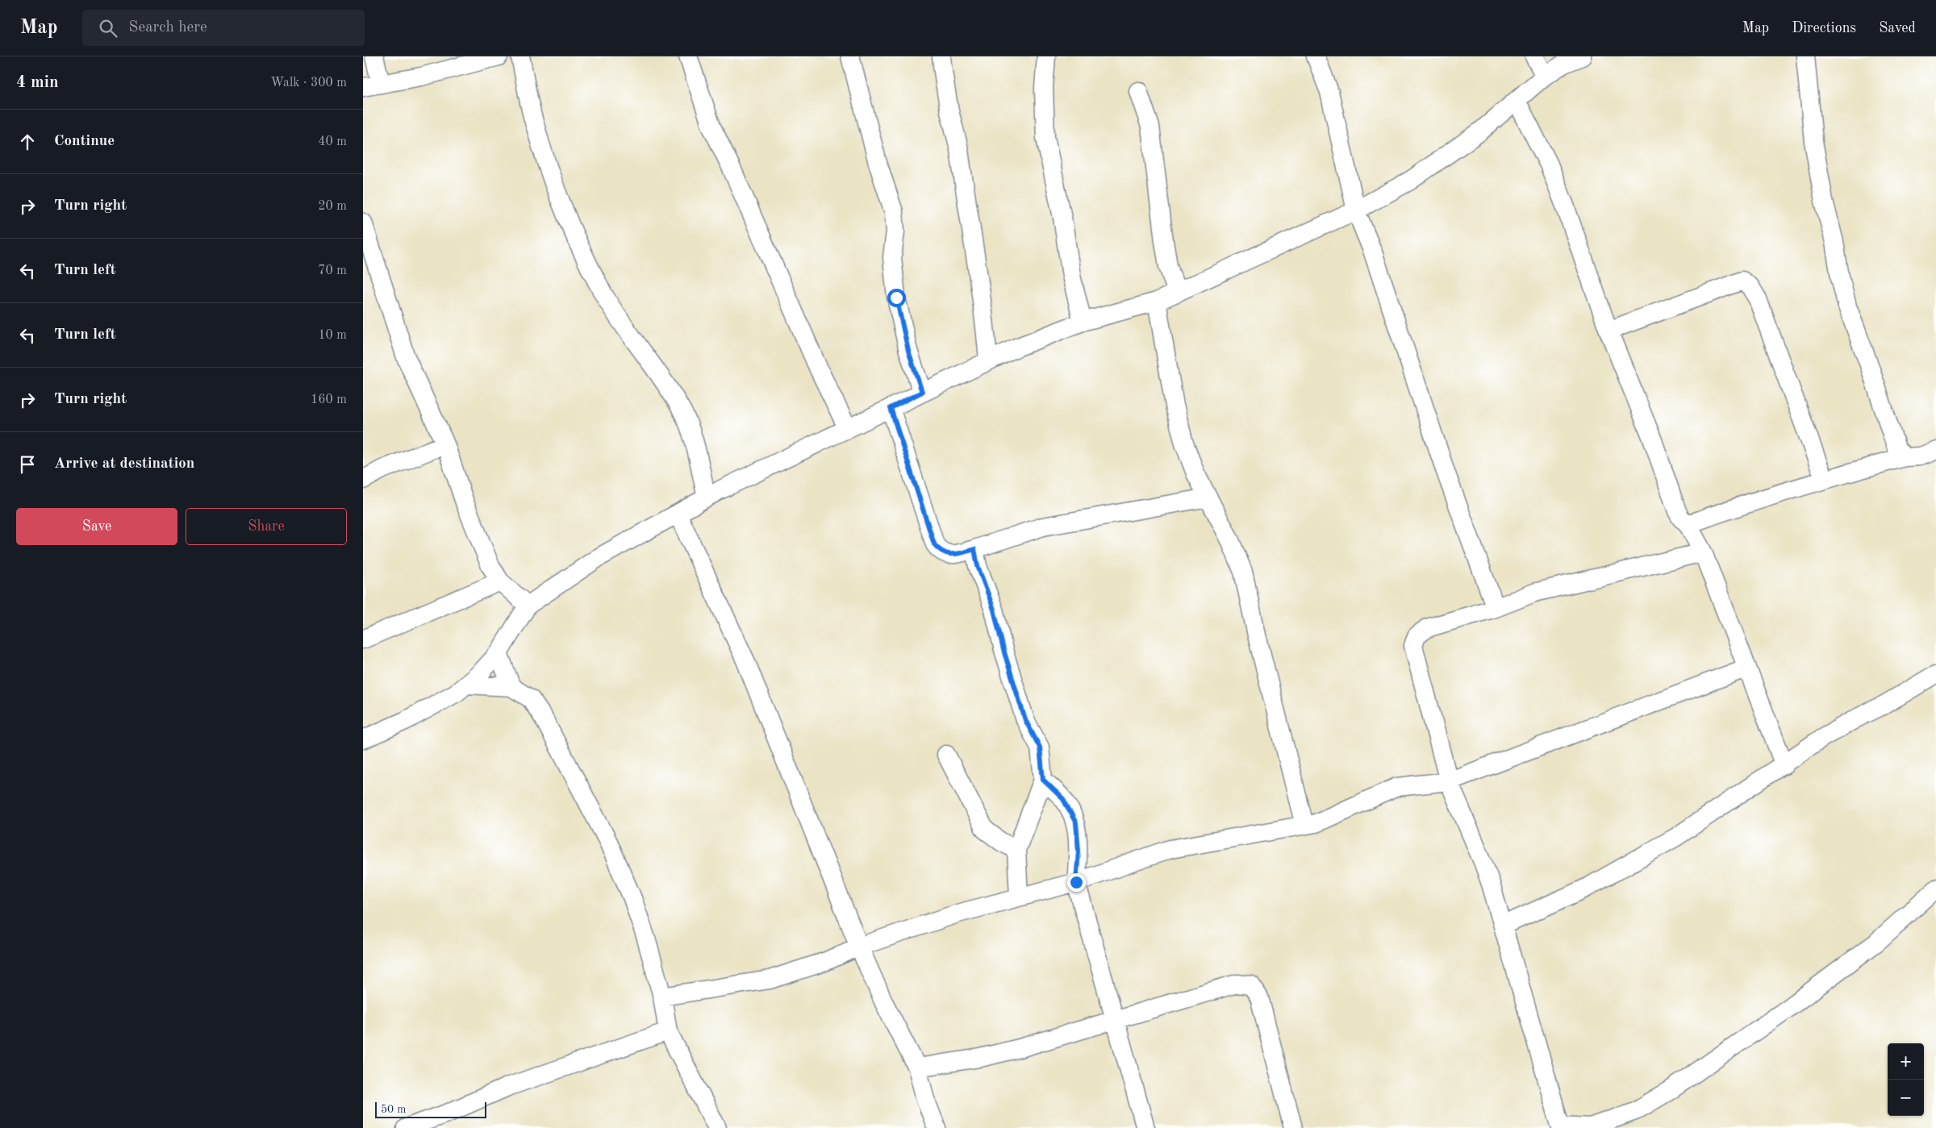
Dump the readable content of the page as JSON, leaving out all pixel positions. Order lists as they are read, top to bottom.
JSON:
{
  "scale_bar": "50 m",
  "page": {
    "header": "Map",
    "search": "Search here",
    "nav": ["Map", "Directions", "Saved"],
    "heading": ["4 min", "Walk · 300 m"],
    "list": [
      ["Continue", "40 m"],
      ["Turn right", "20 m"],
      ["Turn left", "70 m"],
      ["Turn left", "10 m"],
      ["Turn right", "160 m"],
      "Arrive at destination"
    ],
    "buttons": ["Save", "Share"],
    "map_buttons": ["+", "−"],
    "scale": "50 m"
  }
}
